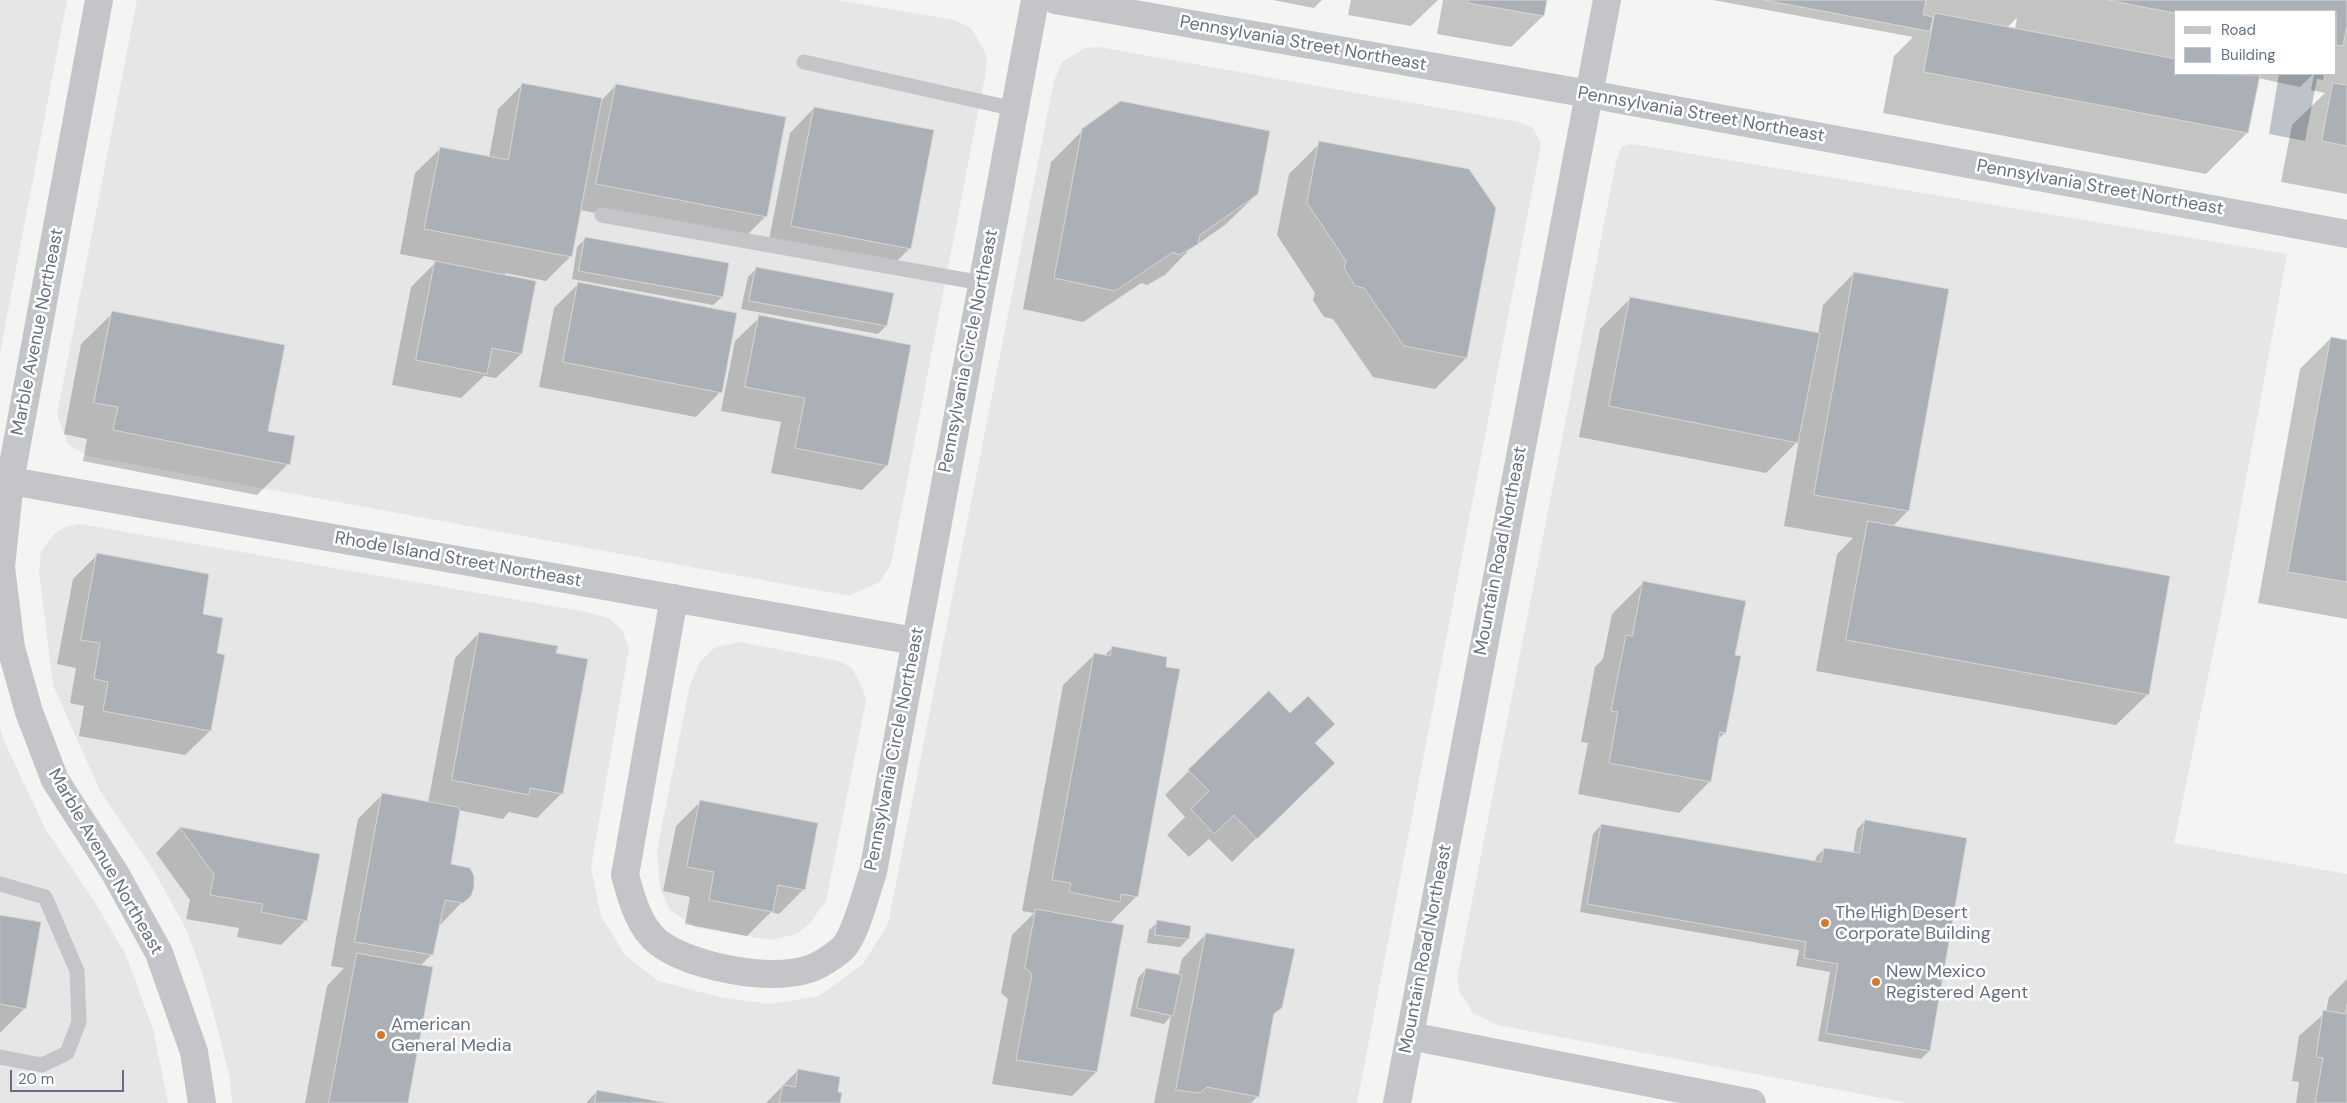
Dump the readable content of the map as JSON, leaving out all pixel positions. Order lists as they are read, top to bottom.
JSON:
{
  "streets": {
    "street": [
      "Pennsylvania Street Northeast",
      "Marble Avenue Northeast",
      "Pennsylvania Circle Northeast",
      "Mountain Road Northeast",
      "Rhode Island Street Northeast"
    ]
  },
  "crossings": [
    ["Pennsylvania Street Northeast", "Mountain Road Northeast"],
    ["Marble Avenue Northeast", "Rhode Island Street Northeast"],
    ["Pennsylvania Circle Northeast", "Rhode Island Street Northeast"]
  ],
  "places": ["The High Desert Corporate Building", "New Mexico Registered Agent", "American General Media"],
  "legend": ["Road", "Building"],
  "scale_bar": "20 m"
}
